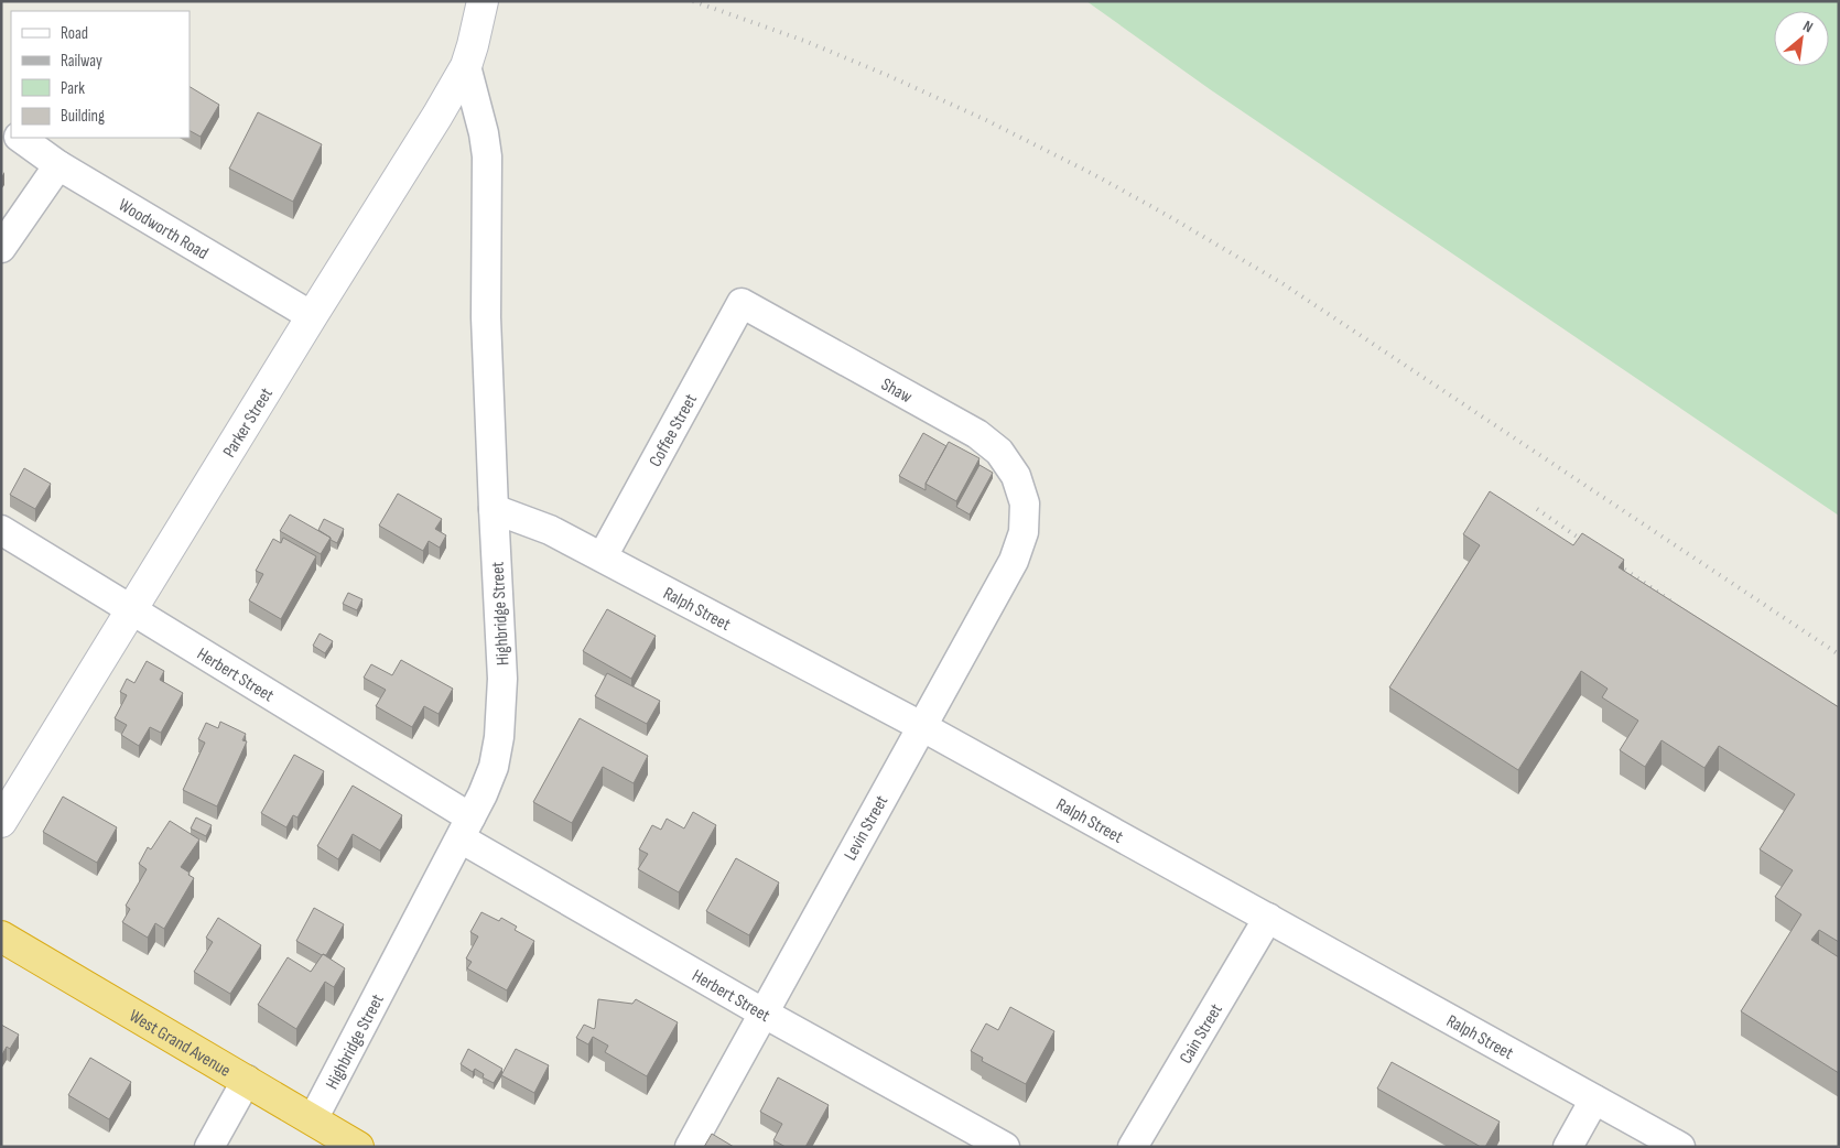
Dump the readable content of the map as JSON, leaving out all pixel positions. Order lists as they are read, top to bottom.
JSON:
{
  "streets": {
    "highway": ["West Grand Avenue"],
    "street": [
      "Woodworth Road",
      "Shaw",
      "Parker Street",
      "Coffee Street",
      "Ralph Street",
      "Highbridge Street",
      "Herbert Street",
      "Levin Street",
      "Cain Street"
    ]
  },
  "crossings": [
    ["Woodworth Road", "Parker Street"],
    ["Shaw", "Coffee Street"],
    ["Shaw", "Levin Street"],
    ["Parker Street", "Highbridge Street"],
    ["Parker Street", "Herbert Street"],
    ["Coffee Street", "Ralph Street"],
    ["Ralph Street", "Highbridge Street"],
    ["Ralph Street", "Levin Street"],
    ["Ralph Street", "Cain Street"],
    ["Highbridge Street", "Herbert Street"],
    ["Highbridge Street", "West Grand Avenue"],
    ["Herbert Street", "Levin Street"]
  ],
  "legend": [
    "Road",
    "Railway",
    "Park",
    "Building"
  ],
  "north": "top right"
}
